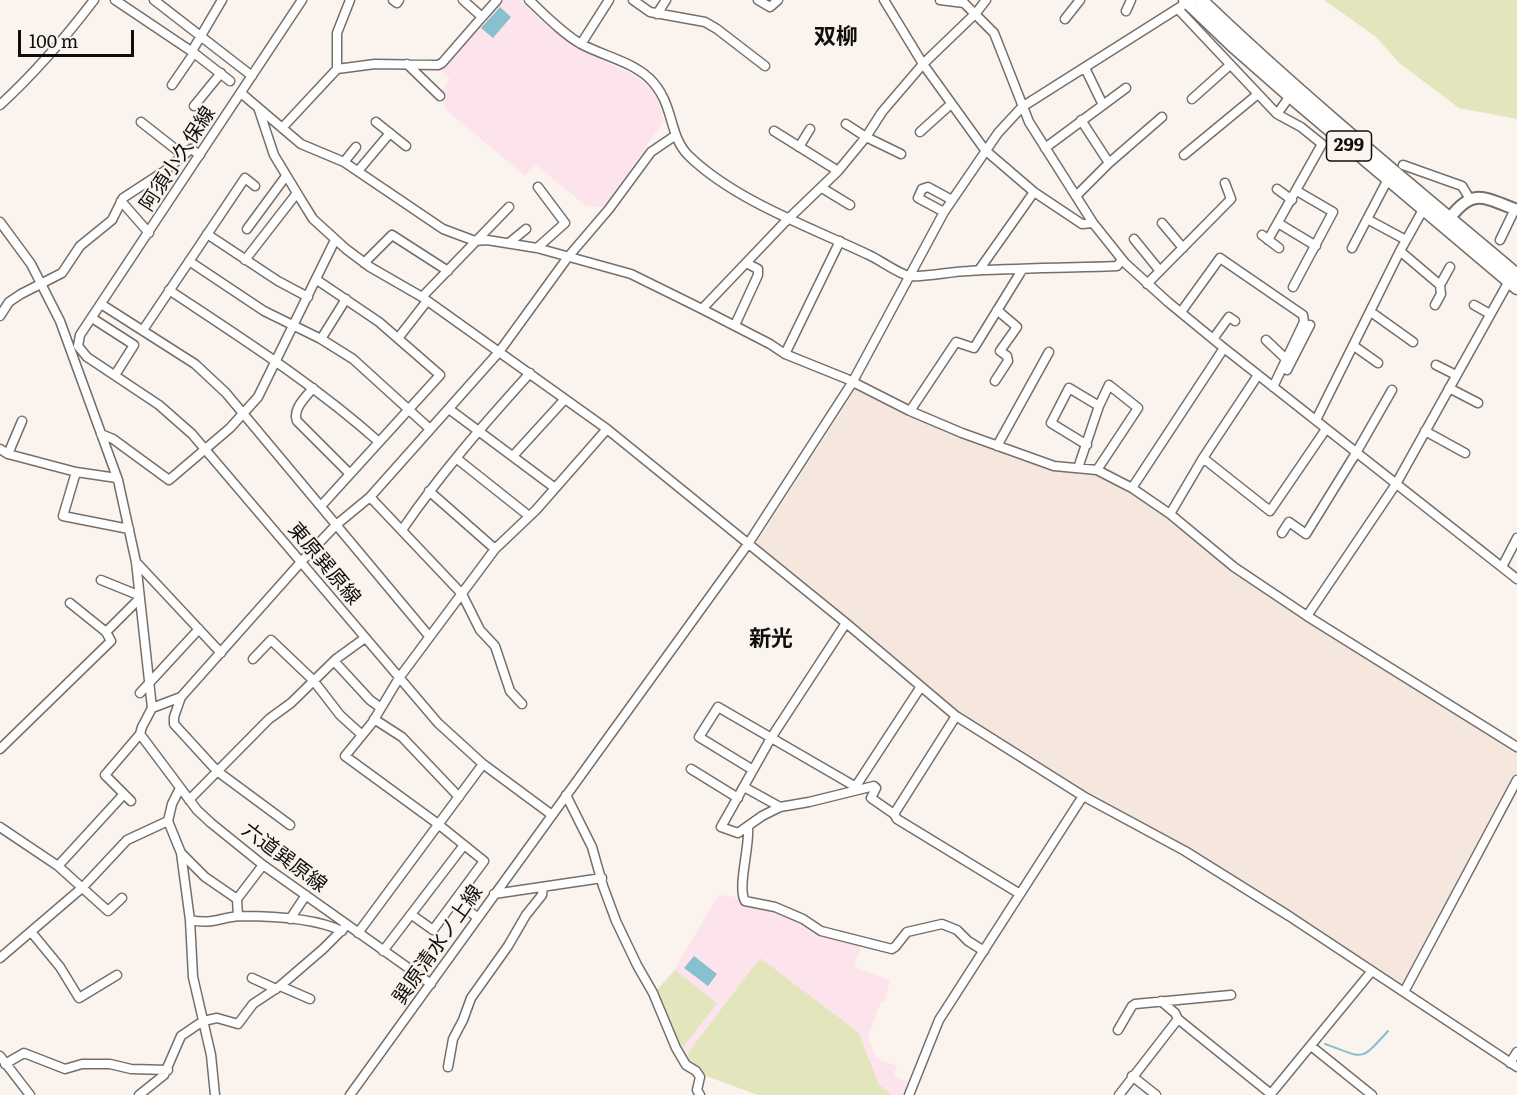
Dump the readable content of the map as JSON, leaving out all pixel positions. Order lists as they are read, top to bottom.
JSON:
{
  "streets": {
    "highway": ["299"],
    "street": [
      "阿須小久保線",
      "東原巽原線",
      "六道巽原線",
      "巽原清水ノ上線"
    ]
  },
  "crossings": [
    ["299", "巽原清水ノ上線"],
    ["阿須小久保線", "東原巽原線"],
    ["東原巽原線", "巽原清水ノ上線"],
    ["六道巽原線", "巽原清水ノ上線"]
  ],
  "districts": ["双柳", "新光"],
  "scale_bar": "100 m"
}
